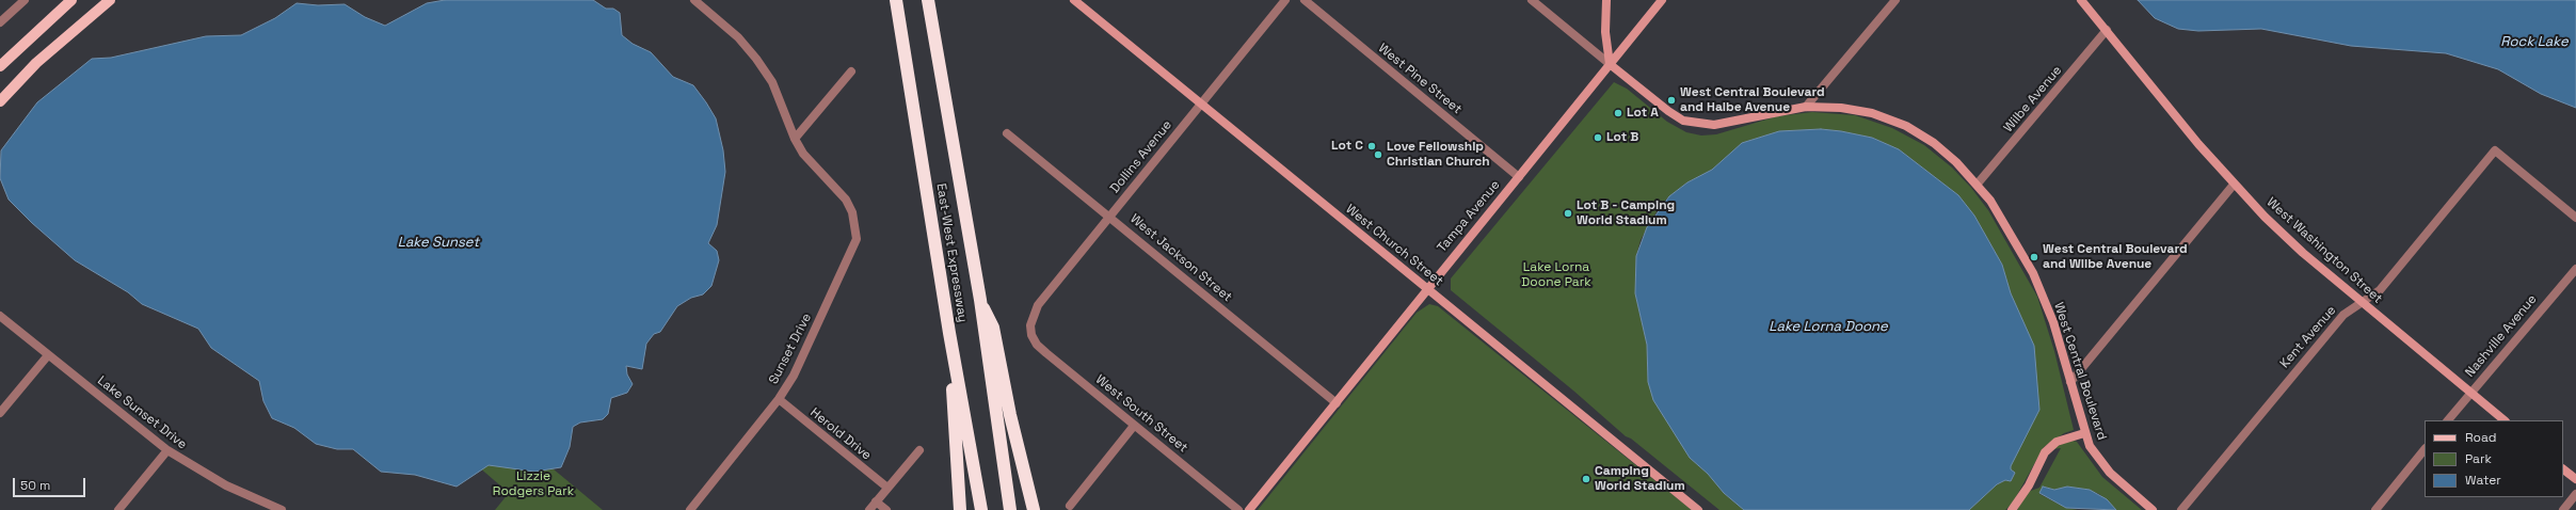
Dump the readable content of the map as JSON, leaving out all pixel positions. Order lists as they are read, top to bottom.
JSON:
{
  "streets": {
    "highway": ["East-West Expressway"],
    "street": [
      "West Pine Street",
      "Wilbe Avenue",
      "Dollins Avenue",
      "Tampa Avenue",
      "West Church Street",
      "West Washington Street",
      "West Jackson Street",
      "Nashville Avenue",
      "Kent Avenue",
      "Sunset Drive",
      "West Central Boulevard",
      "Lake Sunset Drive",
      "West South Street",
      "Herold Drive"
    ]
  },
  "crossings": [
    ["West Pine Street", "Tampa Avenue"],
    ["Wilbe Avenue", "West Washington Street"],
    ["Wilbe Avenue", "West Central Boulevard"],
    ["Dollins Avenue", "West Church Street"],
    ["Dollins Avenue", "West Jackson Street"],
    ["Dollins Avenue", "West South Street"],
    ["Tampa Avenue", "West Church Street"],
    ["Tampa Avenue", "West Jackson Street"],
    ["Tampa Avenue", "West Central Boulevard"],
    ["West Washington Street", "Nashville Avenue"],
    ["West Washington Street", "Kent Avenue"],
    ["Sunset Drive", "Herold Drive"]
  ],
  "water": ["Rock Lake", "Lake Sunset", "Lake Lorna Doone"],
  "parks": ["Lake Lorna Doone Park", "Lizzie Rodgers Park"],
  "places": [
    "West Central Boulevard and Halbe Avenue",
    "Lot A",
    "Lot B",
    "Lot C",
    "Love Fellowship Christian Church",
    "Lot B - Camping World Stadium",
    "West Central Boulevard and Wilbe Avenue",
    "Camping World Stadium"
  ],
  "legend": ["Road", "Park", "Water"],
  "scale_bar": "50 m"
}
